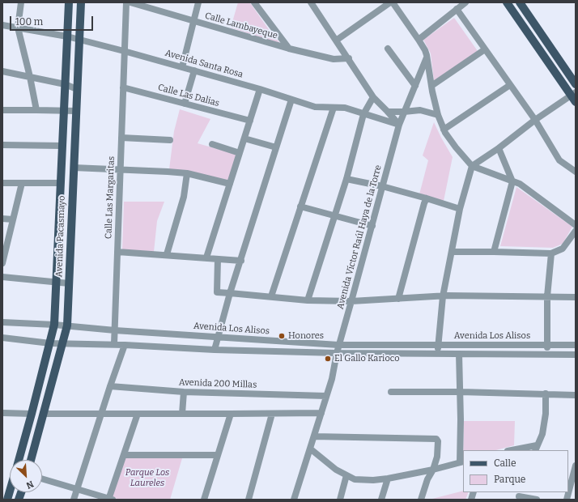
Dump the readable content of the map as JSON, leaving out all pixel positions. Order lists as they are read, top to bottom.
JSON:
{
  "streets": {
    "main road": ["Avenida Pacasmayo"],
    "street": [
      "Calle Lambayeque",
      "Avenida Santa Rosa",
      "Calle Las Dalias",
      "Calle Las Margaritas",
      "Avenida Víctor Raúl Haya de la Torre",
      "Avenida Los Alisos",
      "Avenida 200 Millas"
    ]
  },
  "crossings": [
    ["Avenida Santa Rosa", "Calle Las Margaritas"],
    ["Avenida Santa Rosa", "Avenida Pacasmayo"],
    ["Avenida Santa Rosa", "Avenida Víctor Raúl Haya de la Torre"],
    ["Calle Las Dalias", "Calle Las Margaritas"],
    ["Calle Las Margaritas", "Avenida Los Alisos"],
    ["Avenida Pacasmayo", "Avenida Los Alisos"],
    ["Avenida Víctor Raúl Haya de la Torre", "Avenida Los Alisos"],
    ["Avenida Víctor Raúl Haya de la Torre", "Avenida 200 Millas"]
  ],
  "parks": ["Parque Los Laureles"],
  "places": ["Honores", "El Gallo Karioco"],
  "legend": ["Calle", "Parque"],
  "scale_bar": "100 m",
  "north": "bottom right"
}
